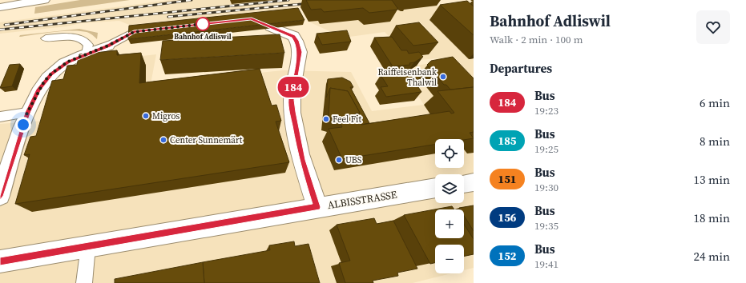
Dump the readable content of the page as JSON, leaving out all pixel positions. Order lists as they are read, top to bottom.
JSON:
{
  "streets": {
    "street": ["ALBISSTRASSE"]
  },
  "places": [
    "Bahnhof Adliswil",
    "Raiffeisenbank Thalwil",
    "Migros",
    "Feel Fit",
    "Center Sunnemärt",
    "UBS"
  ],
  "lines": ["bus line 184"],
  "page": {
    "on_map": "184",
    "heading": [
      ["Bahnhof Adliswil", "Walk · 2 min · 100 m"],
      "Departures"
    ],
    "list": [
      {
        "mark": "184",
        "name": "Bus",
        "note": "19:23",
        "value": "6 min"
      },
      {
        "mark": "185",
        "name": "Bus",
        "note": "19:25",
        "value": "8 min"
      },
      {
        "mark": "151",
        "name": "Bus",
        "note": "19:30",
        "value": "13 min"
      },
      {
        "mark": "156",
        "name": "Bus",
        "note": "19:35",
        "value": "18 min"
      },
      {
        "mark": "152",
        "name": "Bus",
        "note": "19:41",
        "value": "24 min"
      }
    ],
    "map_buttons": ["+", "−"]
  }
}
